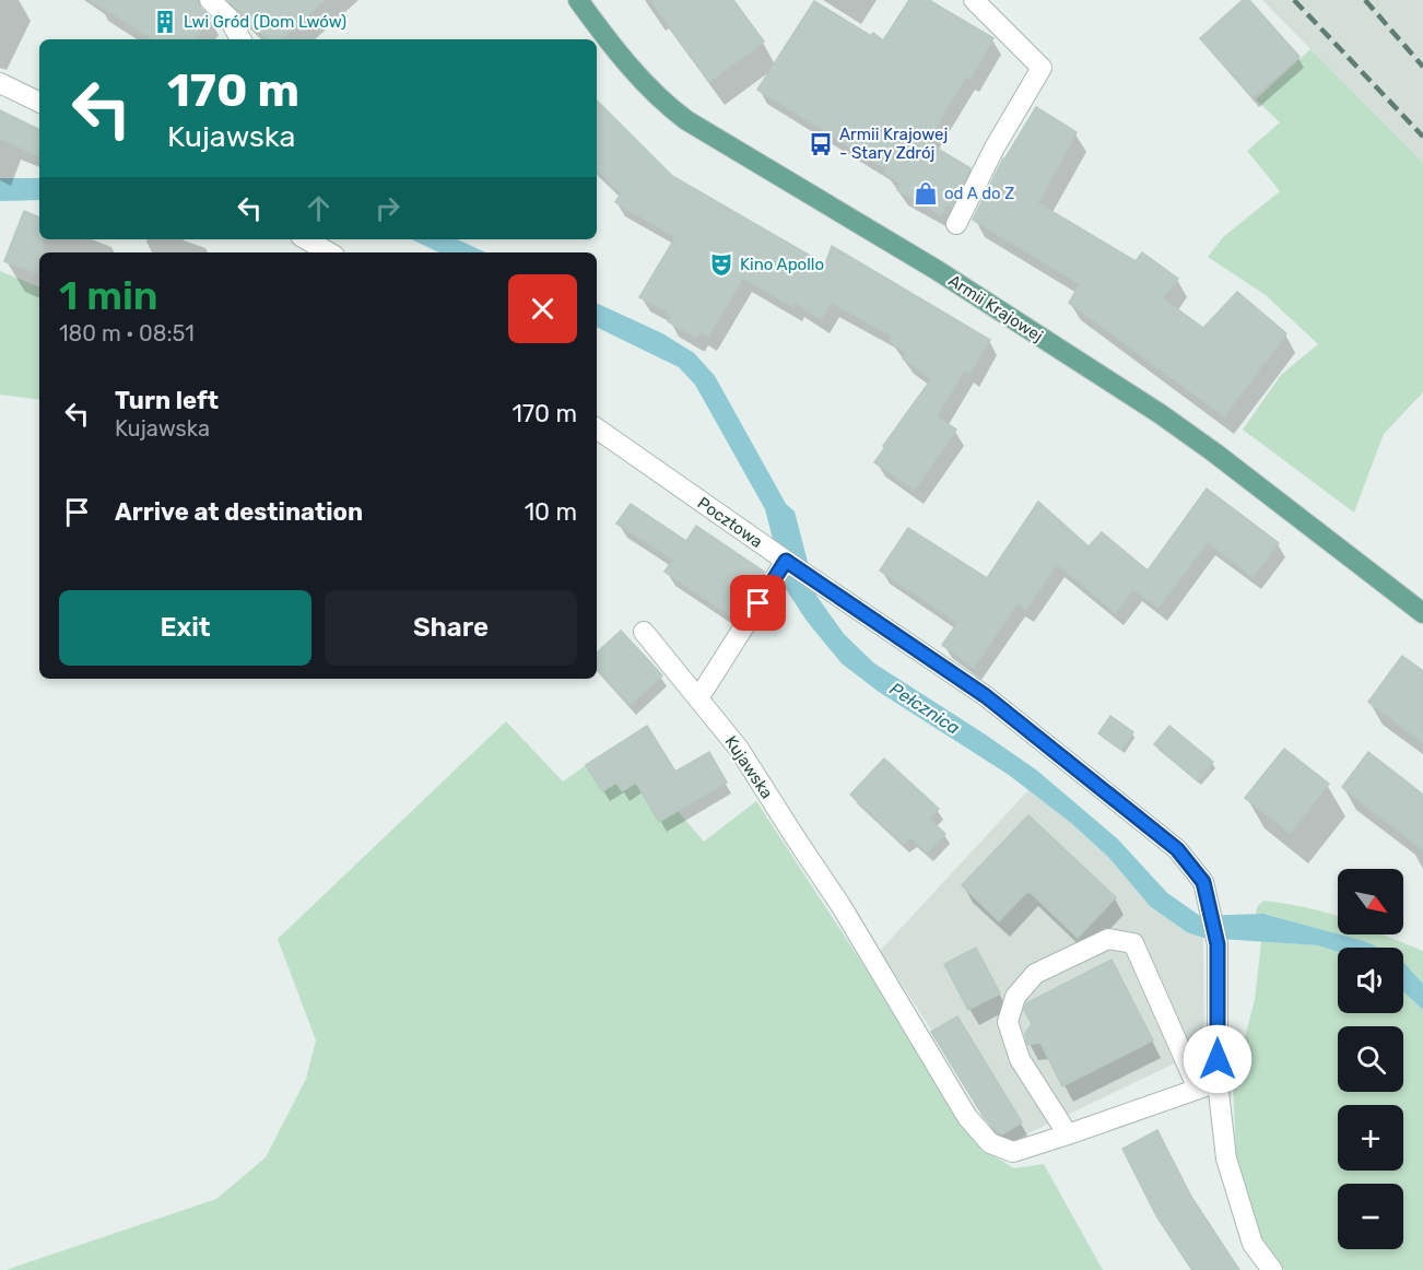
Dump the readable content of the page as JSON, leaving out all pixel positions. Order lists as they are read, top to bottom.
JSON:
{
  "streets": {
    "main road": ["Armii Krajowej"],
    "street": ["Pocztowa", "Kujawska"]
  },
  "crossings": [
    ["Pocztowa", "Kujawska"]
  ],
  "water": ["Pełcznica"],
  "places": {
    "building": ["Lwi Gród (Dom Lwów)"],
    "bus stop": ["Armii Krajowej - Stary Zdrój"],
    "shop": ["od A do Z"],
    "theatre": ["Kino Apollo"]
  },
  "north": "bottom right",
  "page": {
    "turn": ["170 m", "Kujawska"],
    "heading": ["1 min", "180 m · 08:51"],
    "list": [
      {
        "name": "Turn left",
        "note": "Kujawska",
        "value": "170 m"
      },
      {
        "name": "Arrive at destination",
        "value": "10 m"
      }
    ],
    "buttons": ["Exit", "Share"],
    "map_buttons": ["+", "−"]
  }
}
